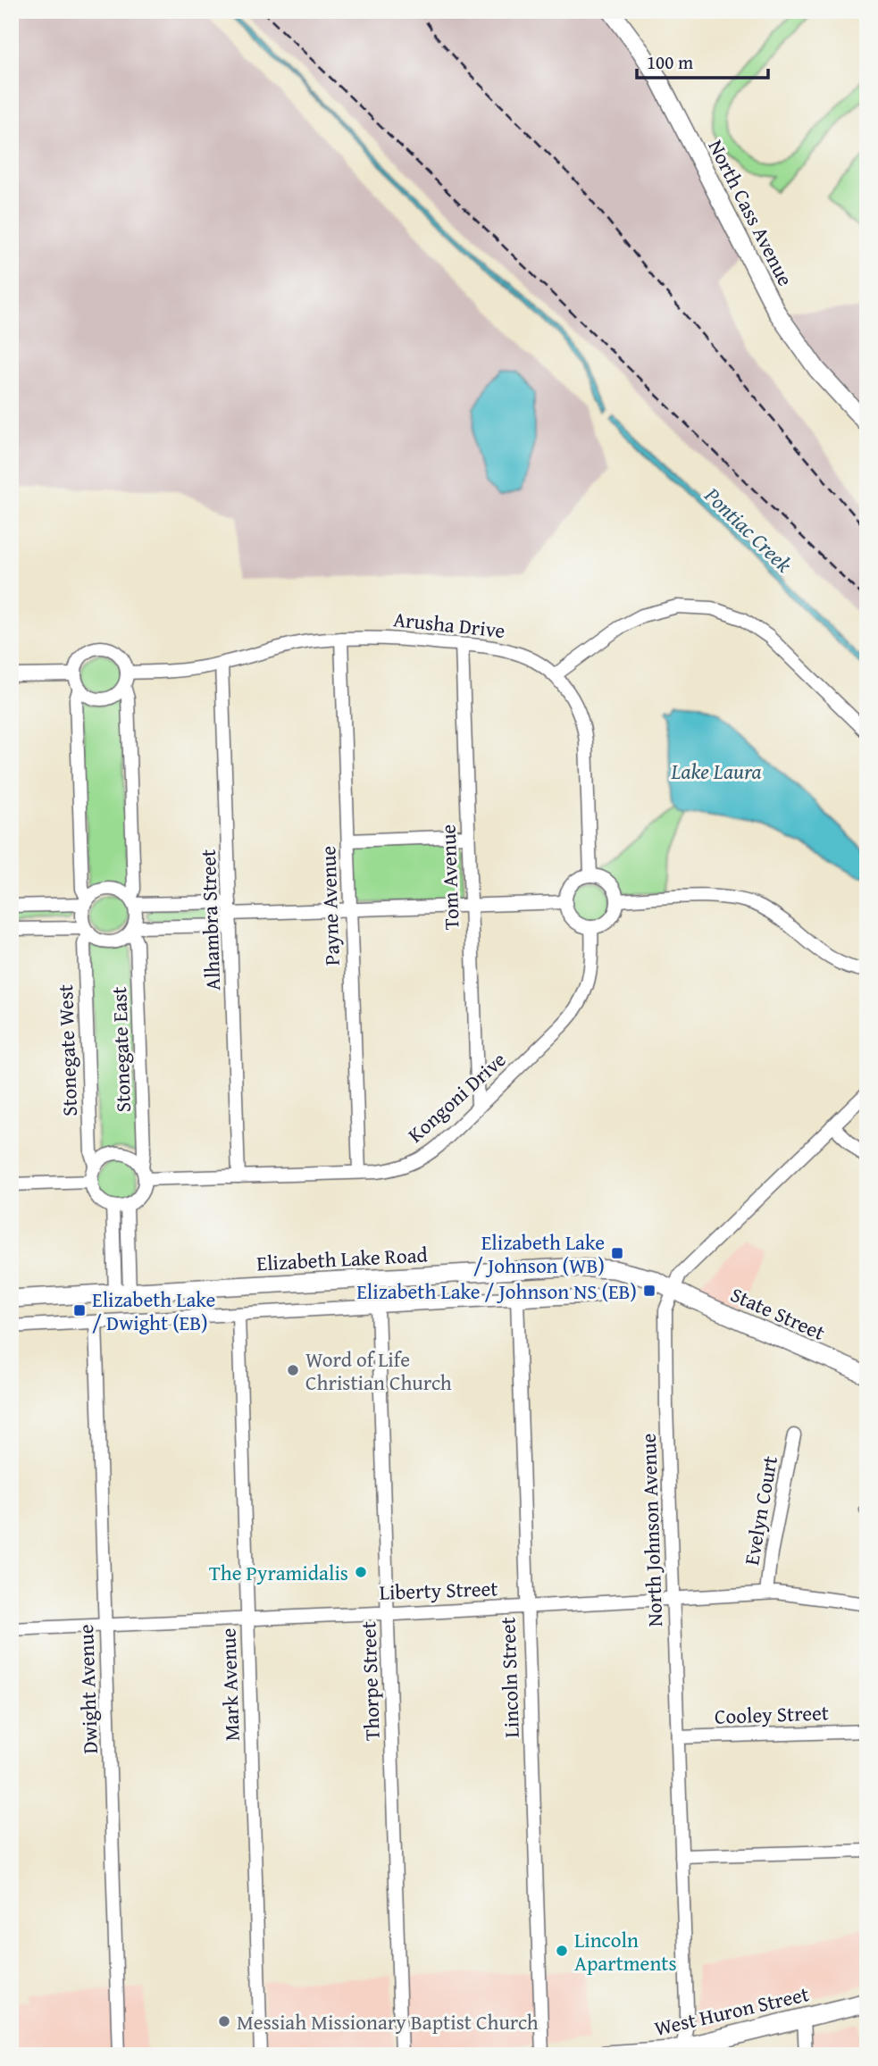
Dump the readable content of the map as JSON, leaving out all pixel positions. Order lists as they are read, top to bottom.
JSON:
{
  "streets": {
    "highway": ["West Huron Street"],
    "main road": ["North Cass Avenue", "Elizabeth Lake Road", "State Street"],
    "street": [
      "Arusha Drive",
      "Tom Avenue",
      "Payne Avenue",
      "Alhambra Street",
      "Stonegate East",
      "Stonegate West",
      "Kongoni Drive",
      "Evelyn Court",
      "North Johnson Avenue",
      "Liberty Street",
      "Lincoln Street",
      "Thorpe Street",
      "Mark Avenue",
      "Dwight Avenue",
      "Cooley Street"
    ]
  },
  "crossings": [
    ["Arusha Drive", "Tom Avenue"],
    ["Arusha Drive", "Payne Avenue"],
    ["Arusha Drive", "Alhambra Street"],
    ["Arusha Drive", "Kongoni Drive"],
    ["Tom Avenue", "Kongoni Drive"],
    ["Payne Avenue", "Kongoni Drive"],
    ["Alhambra Street", "Kongoni Drive"],
    ["Stonegate East", "Stonegate West"],
    ["Stonegate East", "Kongoni Drive"],
    ["Stonegate West", "Kongoni Drive"],
    ["Elizabeth Lake Road", "State Street"],
    ["Elizabeth Lake Road", "North Johnson Avenue"],
    ["State Street", "North Johnson Avenue"],
    ["Evelyn Court", "Liberty Street"],
    ["North Johnson Avenue", "Liberty Street"],
    ["North Johnson Avenue", "Cooley Street"],
    ["North Johnson Avenue", "West Huron Street"],
    ["Liberty Street", "Lincoln Street"],
    ["Liberty Street", "Thorpe Street"],
    ["Liberty Street", "Mark Avenue"],
    ["Liberty Street", "Dwight Avenue"]
  ],
  "water": ["Pontiac Creek", "Lake Laura"],
  "places": {
    "transit": ["Elizabeth Lake / Johnson (WB)", "Elizabeth Lake / Johnson NS (EB)", "Elizabeth Lake / Dwight (EB)"],
    "other": [
      "Word of Life Christian Church",
      "The Pyramidalis",
      "Lincoln Apartments",
      "Messiah Missionary Baptist Church"
    ]
  },
  "scale_bar": "100 m"
}
